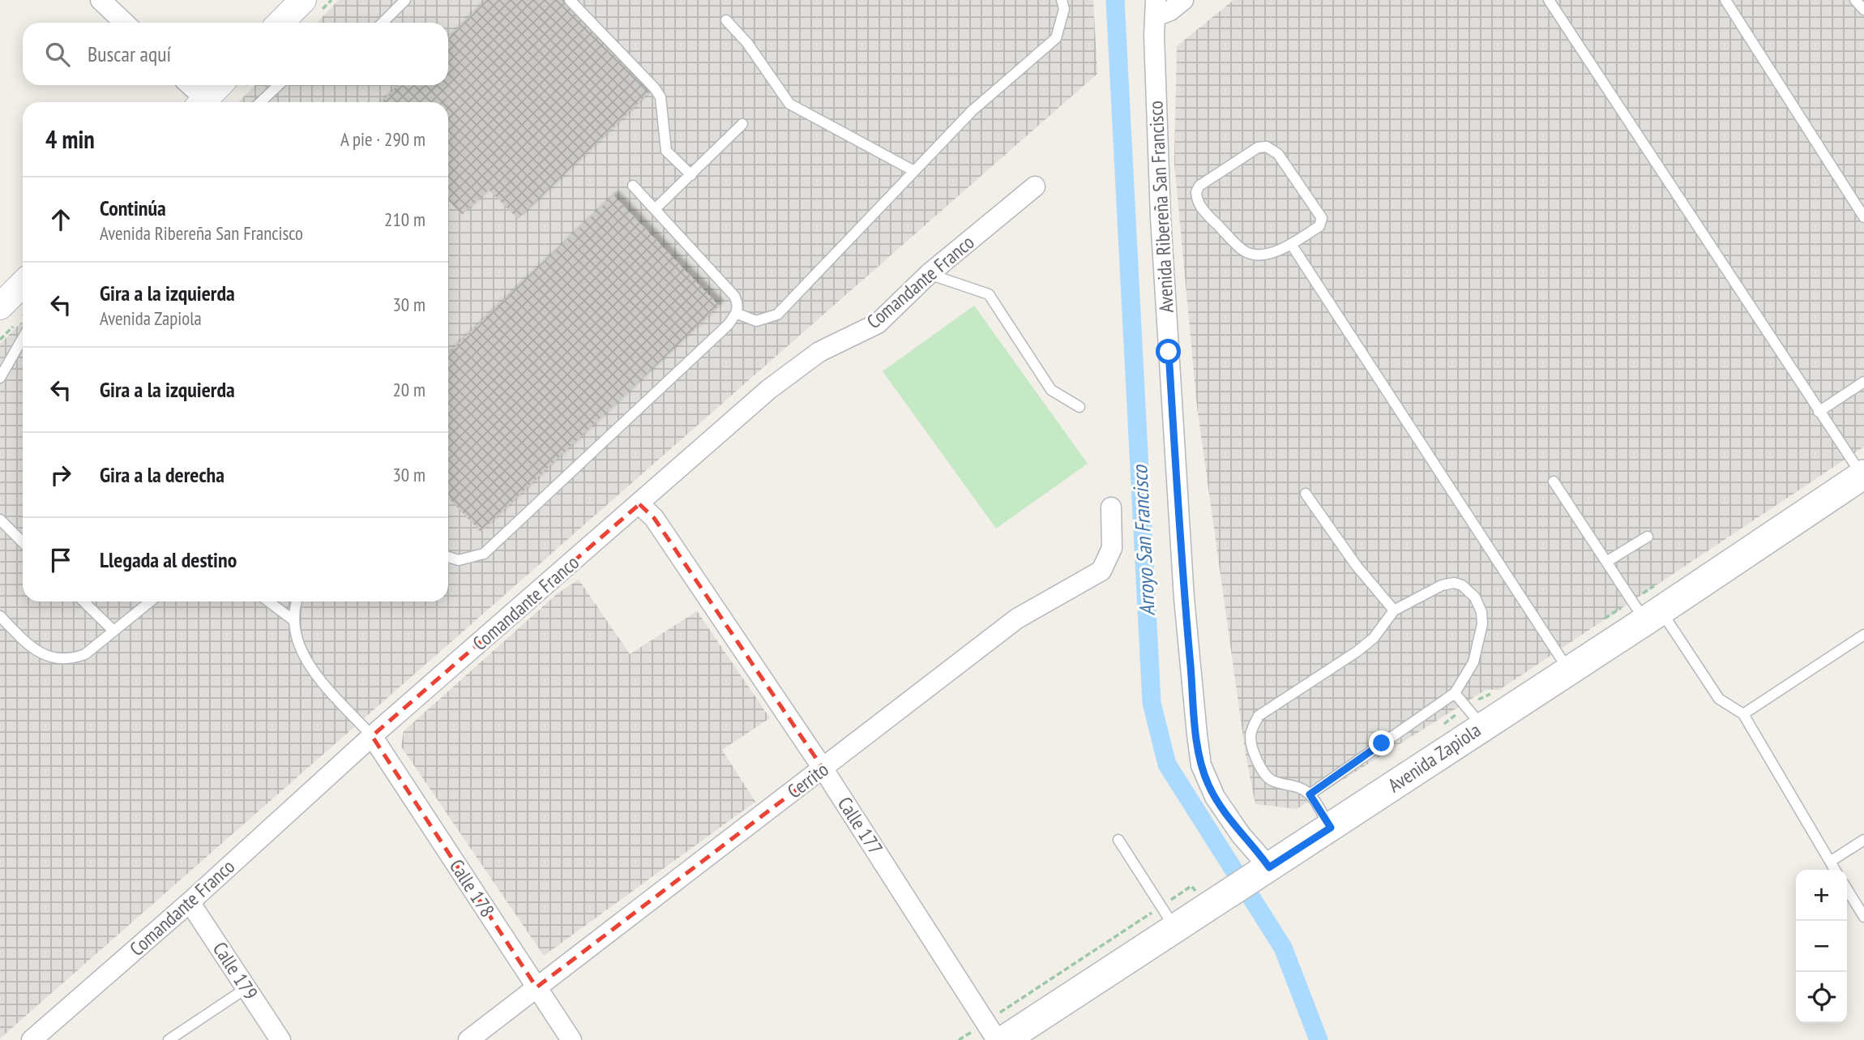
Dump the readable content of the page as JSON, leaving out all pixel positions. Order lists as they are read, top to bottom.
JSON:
{
  "streets": {
    "main road": ["Avenida Zapiola"],
    "street": [
      "Avenida Ribereña San Francisco",
      "Comandante Franco",
      "Cerrito",
      "Calle 177",
      "Calle 178",
      "Calle 179"
    ]
  },
  "crossings": [
    ["Avenida Ribereña San Francisco", "Avenida Zapiola"],
    ["Comandante Franco", "Calle 177"],
    ["Comandante Franco", "Calle 178"],
    ["Comandante Franco", "Calle 179"],
    ["Avenida Zapiola", "Calle 177"],
    ["Cerrito", "Calle 177"],
    ["Cerrito", "Calle 178"]
  ],
  "water": ["Arroyo San Francisco"],
  "page": {
    "search": "Buscar aquí",
    "heading": ["4 min", "A pie · 290 m"],
    "list": [
      ["Continúa", "Avenida Ribereña San Francisco", "210 m"],
      ["Gira a la izquierda", "Avenida Zapiola", "30 m"],
      ["Gira a la izquierda", "20 m"],
      ["Gira a la derecha", "30 m"],
      "Llegada al destino"
    ],
    "map_buttons": ["+", "−"]
  }
}
